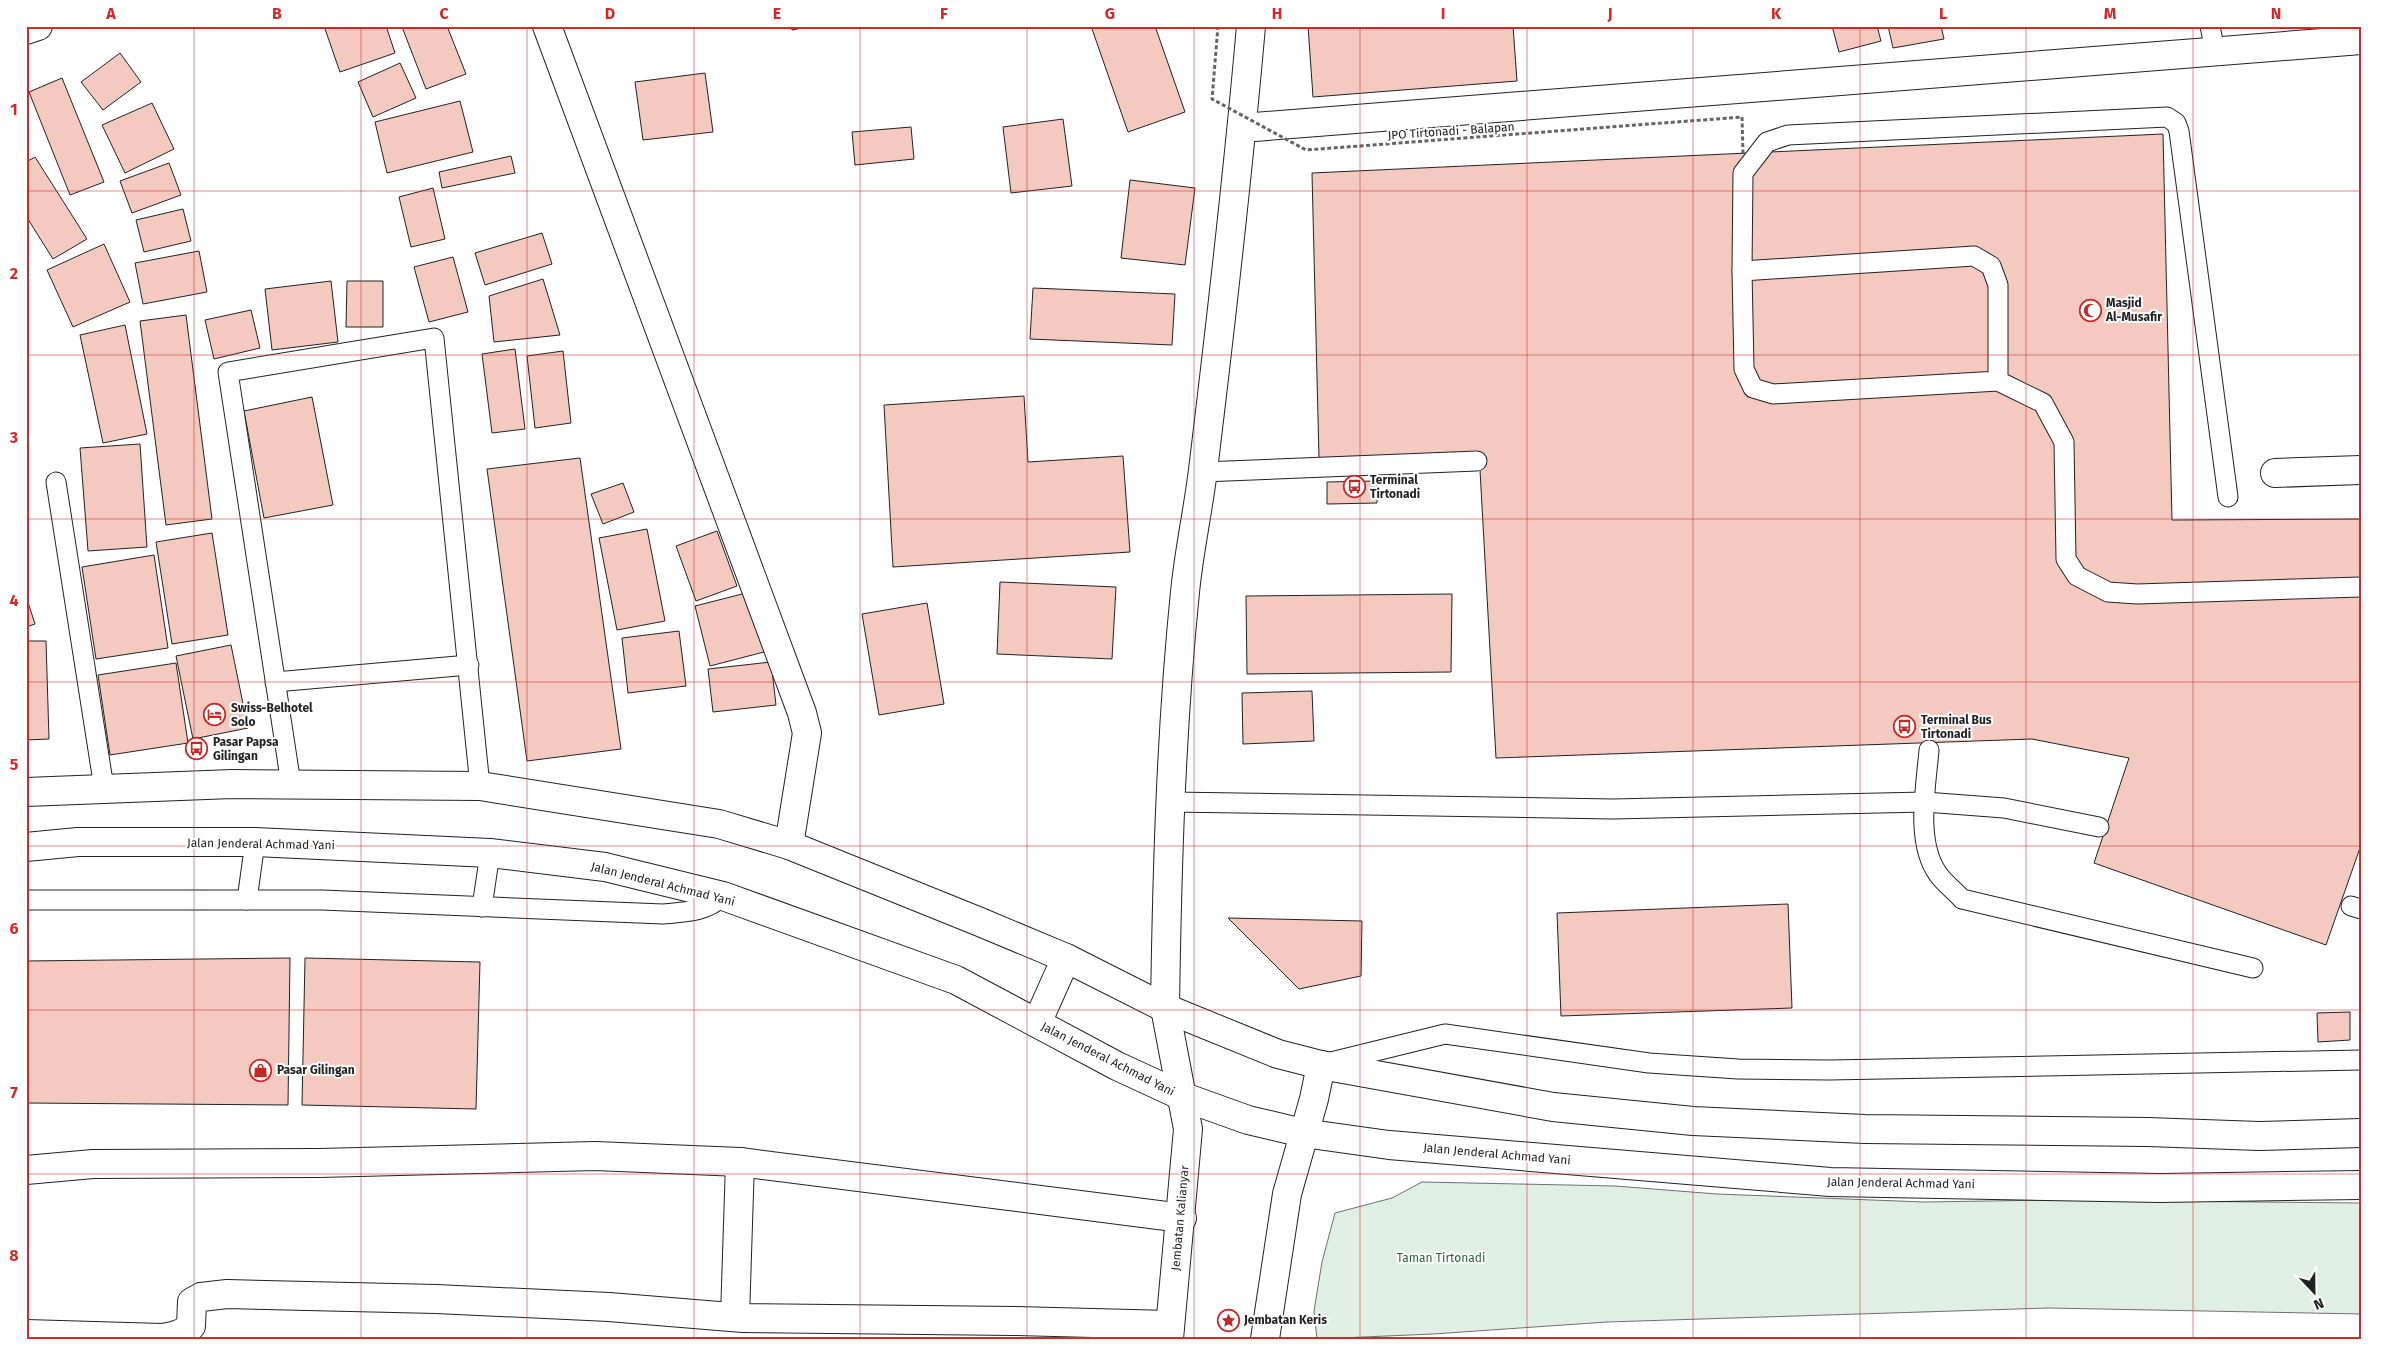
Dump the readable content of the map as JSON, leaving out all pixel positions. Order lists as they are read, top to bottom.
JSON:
{
  "streets": {
    "main road": ["Jalan Jenderal Achmad Yani", "Jembatan Kalianyar"],
    "path": ["JPO Tirtonadi - Balapan"]
  },
  "crossings": [
    ["Jalan Jenderal Achmad Yani", "Jembatan Kalianyar"]
  ],
  "parks": ["Taman Tirtonadi"],
  "places": {
    "mosque": ["Masjid Al-Musafir"],
    "bus stop": ["Terminal Tirtonadi", "Terminal Bus Tirtonadi", "Pasar Papsa Gilingan"],
    "hotel": ["Swiss-Belhotel Solo"],
    "shop": ["Pasar Gilingan"],
    "place": ["Jembatan Keris"]
  },
  "north": "bottom",
  "grid": {
    "columns": [
      "A",
      "B",
      "C",
      "D",
      "E",
      "F",
      "G",
      "H",
      "I",
      "J",
      "K",
      "L",
      "M",
      "N"
    ],
    "rows": [
      "1",
      "2",
      "3",
      "4",
      "5",
      "6",
      "7",
      "8"
    ]
  }
}
